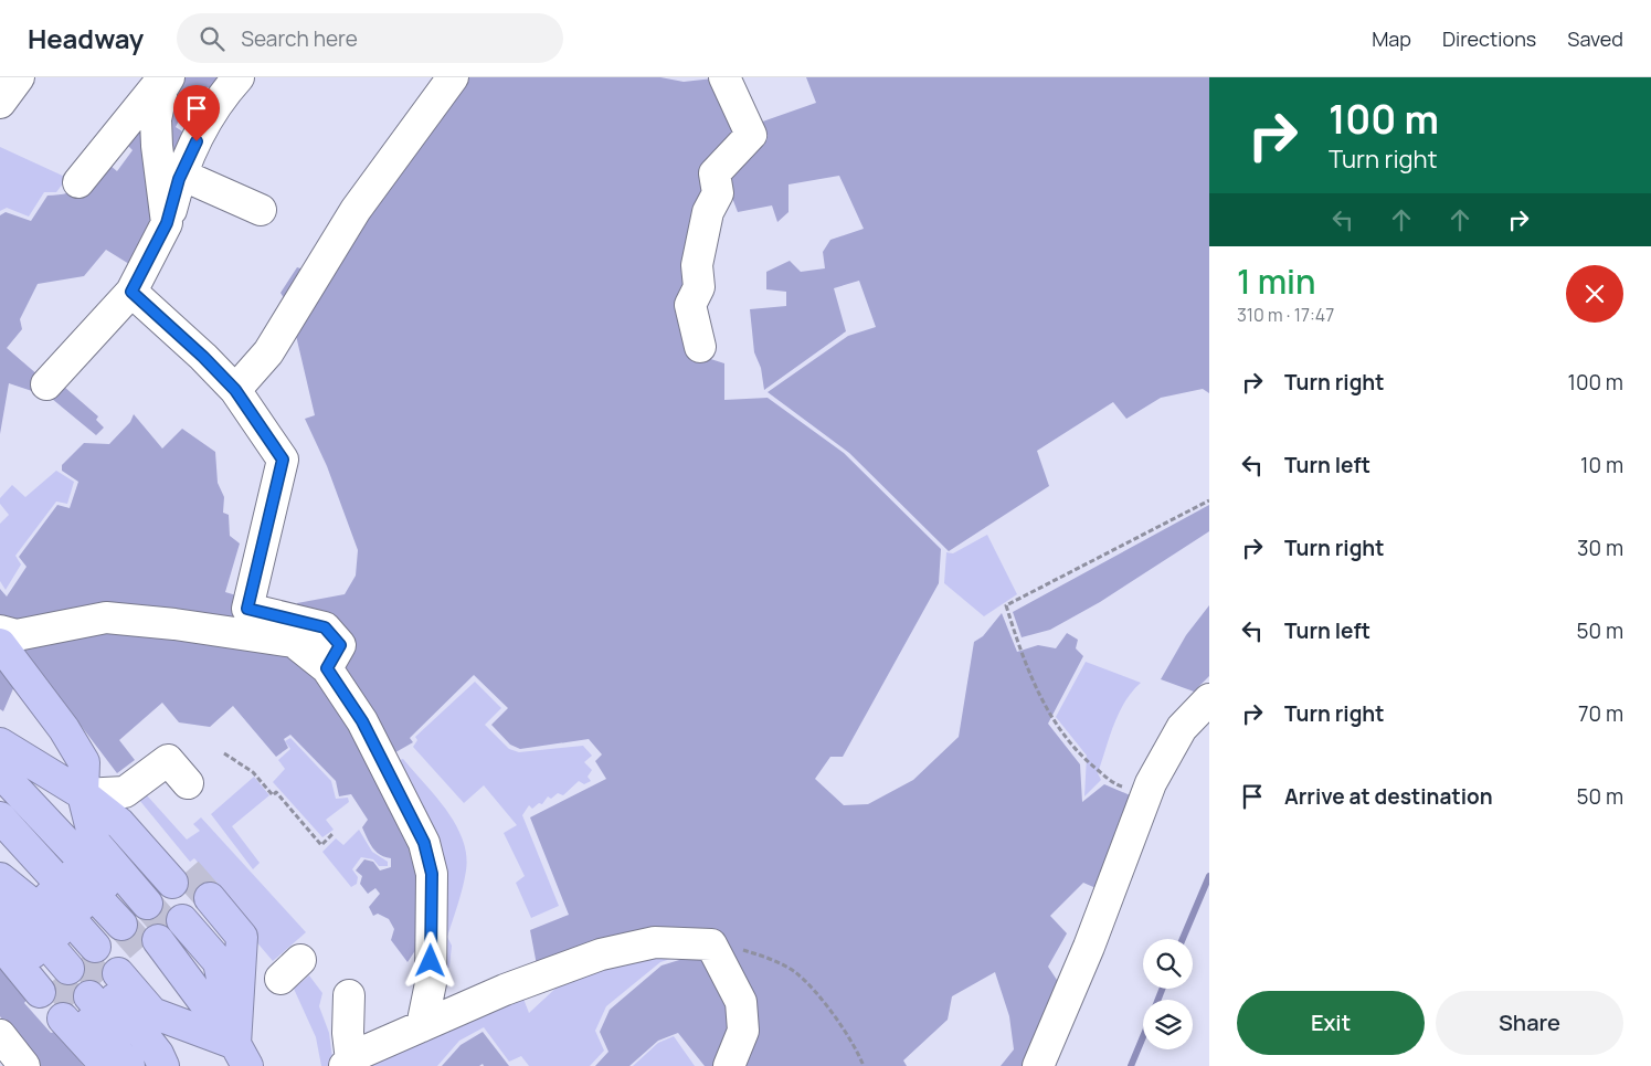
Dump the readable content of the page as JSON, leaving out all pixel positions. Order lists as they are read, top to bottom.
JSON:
{
  "page": {
    "header": "Headway",
    "search": "Search here",
    "nav": ["Map", "Directions", "Saved"],
    "turn": ["100 m", "Turn right"],
    "heading": ["1 min", "310 m · 17:47"],
    "list": [
      {
        "name": "Turn right",
        "value": "100 m"
      },
      {
        "name": "Turn left",
        "value": "10 m"
      },
      {
        "name": "Turn right",
        "value": "30 m"
      },
      {
        "name": "Turn left",
        "value": "50 m"
      },
      {
        "name": "Turn right",
        "value": "70 m"
      },
      {
        "name": "Arrive at destination",
        "value": "50 m"
      }
    ],
    "buttons": ["Exit", "Share"]
  }
}
